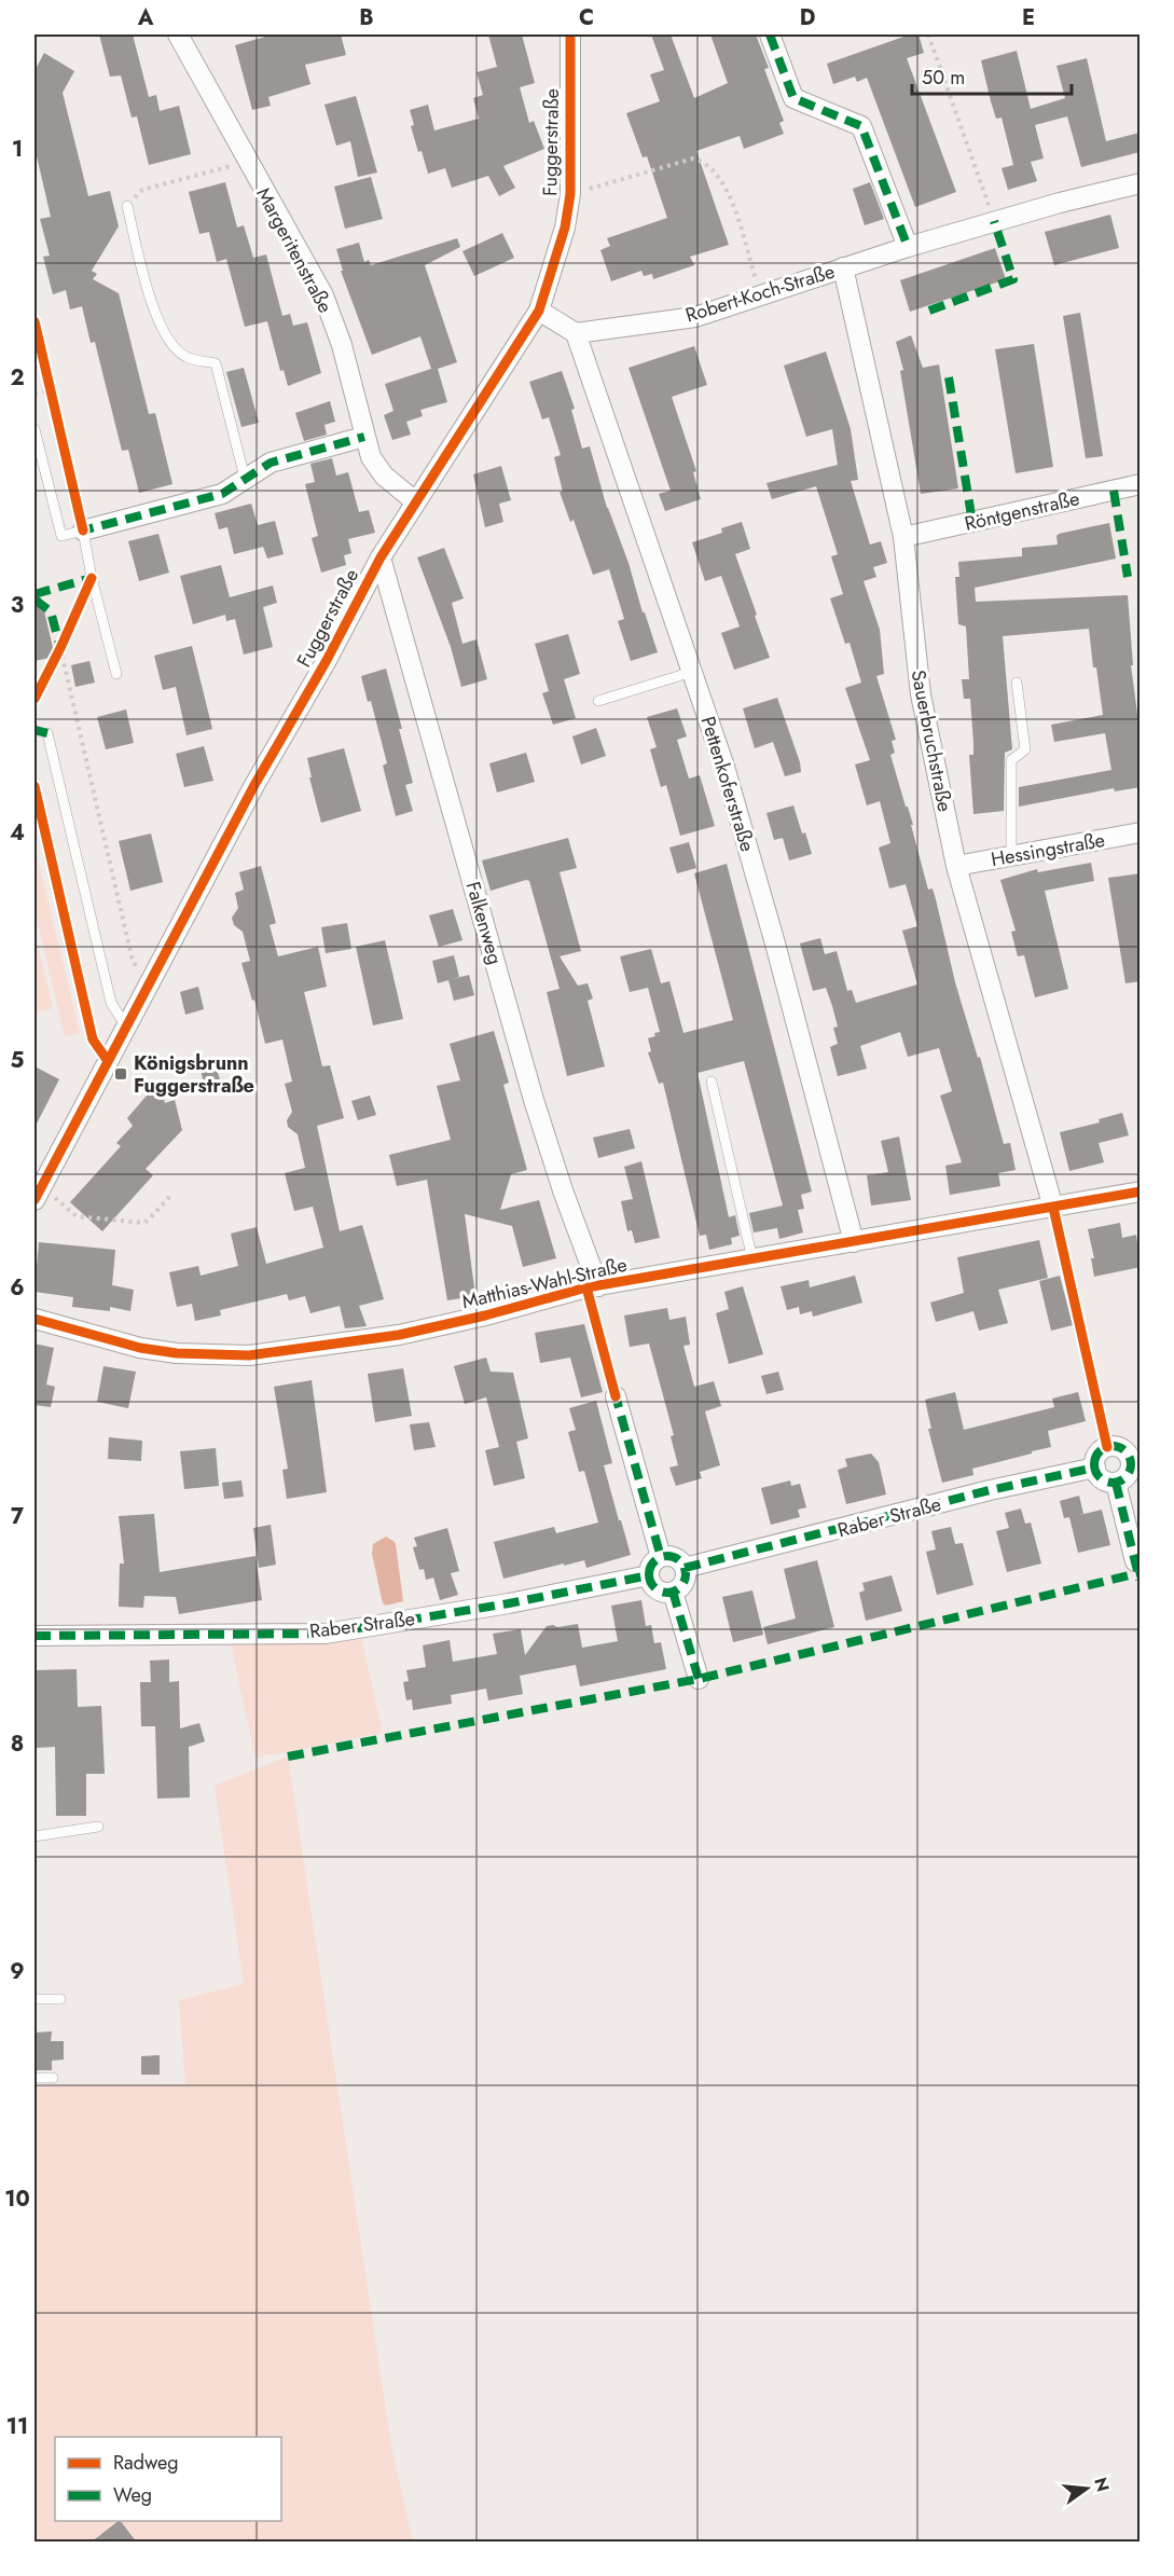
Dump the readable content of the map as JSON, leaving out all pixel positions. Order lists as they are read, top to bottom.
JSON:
{
  "streets": {
    "street": [
      "Fuggerstraße",
      "Margeritenstraße",
      "Robert-Koch-Straße",
      "Röntgenstraße",
      "Sauerbruchstraße",
      "Pettenkoferstraße",
      "Hessingstraße",
      "Falkenweg",
      "Matthias-Wahl-Straße",
      "Raber Straße"
    ]
  },
  "crossings": [
    ["Fuggerstraße", "Margeritenstraße"],
    ["Fuggerstraße", "Falkenweg"],
    ["Robert-Koch-Straße", "Sauerbruchstraße"],
    ["Robert-Koch-Straße", "Pettenkoferstraße"],
    ["Röntgenstraße", "Sauerbruchstraße"],
    ["Sauerbruchstraße", "Hessingstraße"],
    ["Sauerbruchstraße", "Matthias-Wahl-Straße"],
    ["Pettenkoferstraße", "Matthias-Wahl-Straße"],
    ["Falkenweg", "Matthias-Wahl-Straße"]
  ],
  "places": {
    "transit": ["Königsbrunn Fuggerstraße"]
  },
  "legend": ["Radweg", "Weg"],
  "scale_bar": "50 m",
  "north": "right",
  "grid": {
    "columns": [
      "A",
      "B",
      "C",
      "D",
      "E"
    ],
    "rows": [
      "1",
      "2",
      "3",
      "4",
      "5",
      "6",
      "7",
      "8",
      "9",
      "10",
      "11"
    ]
  }
}
